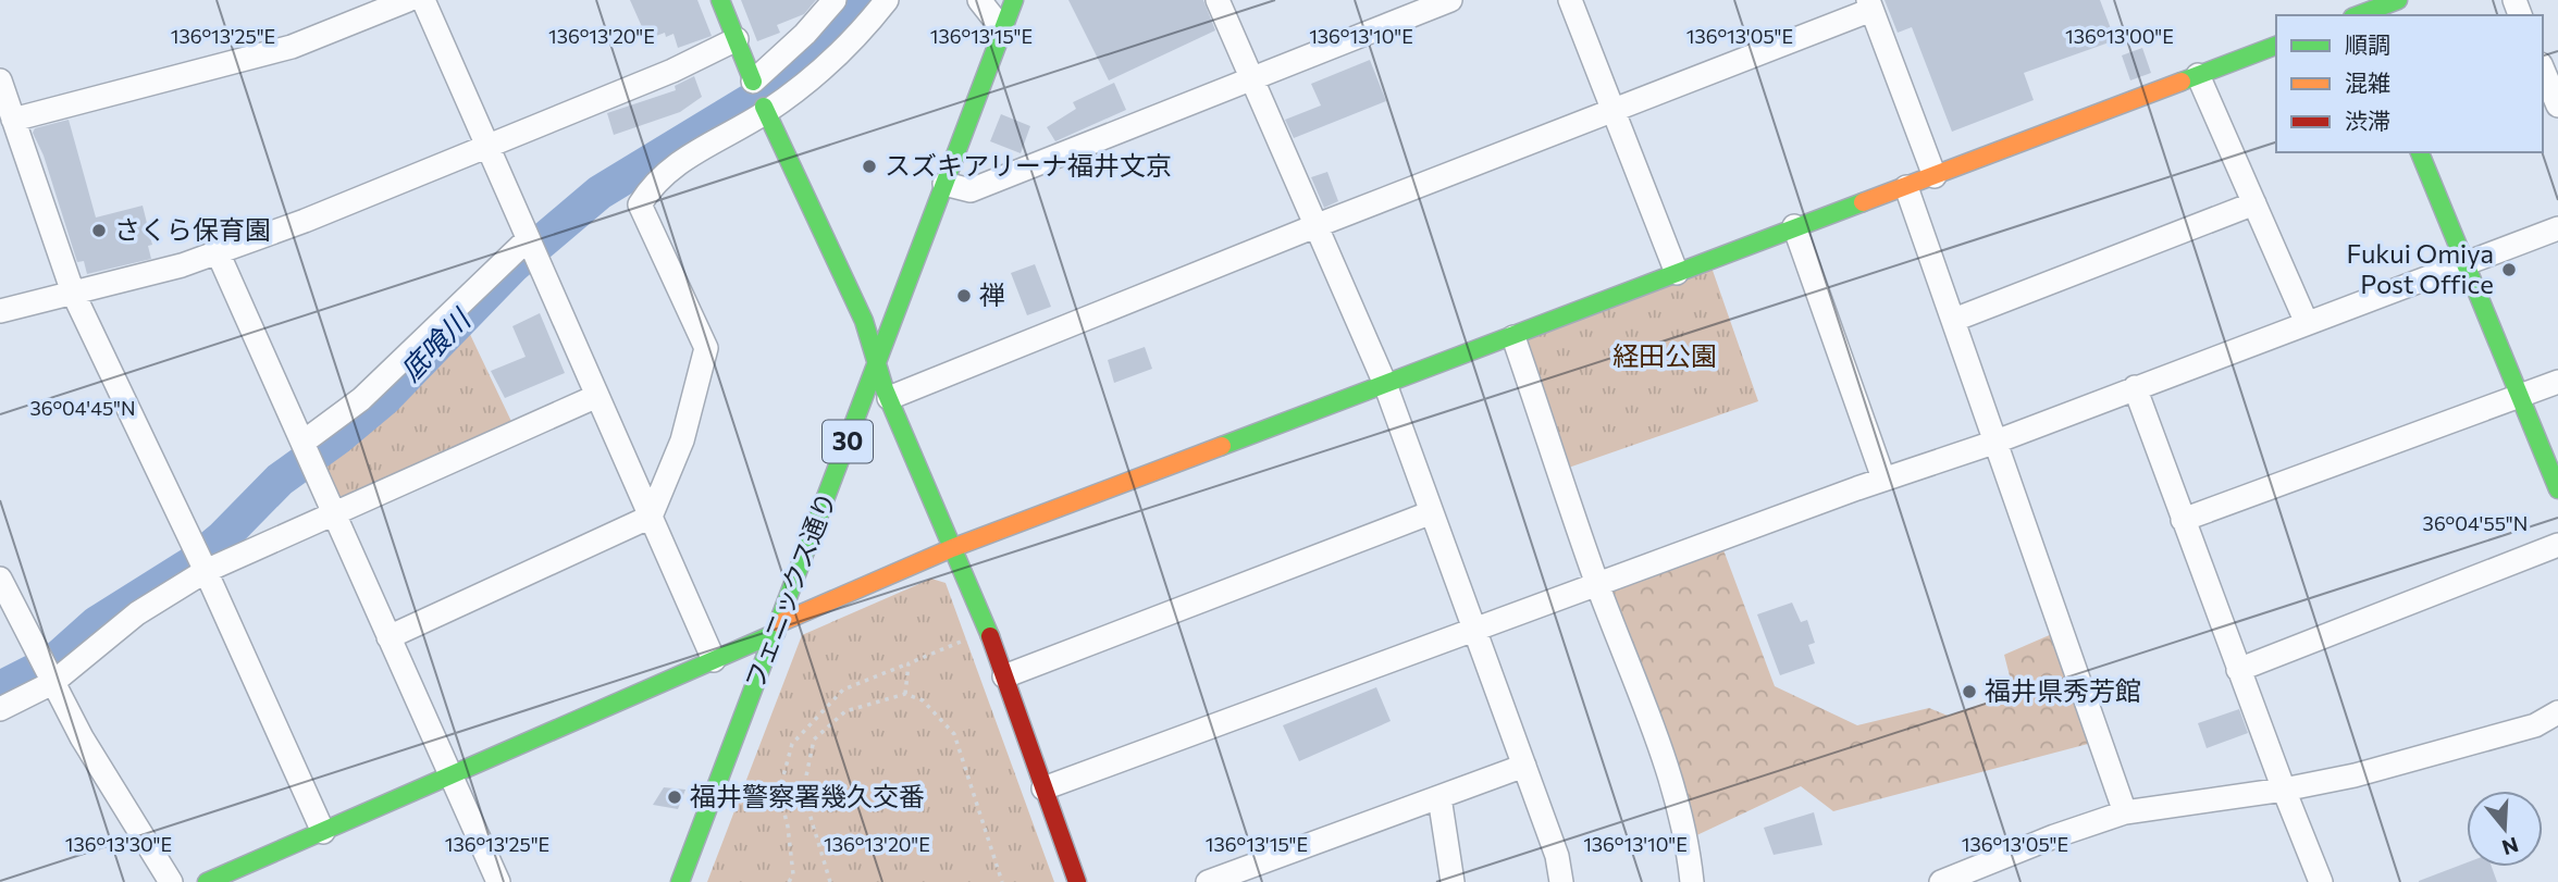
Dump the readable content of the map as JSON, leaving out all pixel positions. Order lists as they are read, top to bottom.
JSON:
{
  "streets": {
    "street": ["30", "フェニックス通り"]
  },
  "water": ["底喰川"],
  "parks": ["経田公園"],
  "places": [
    "スズキアリーナ福井文京",
    "さくら保育園",
    "Fukui Omiya Post Office",
    "禅",
    "福井県秀芳館",
    "福井警察署幾久交番"
  ],
  "legend": ["順調", "混雑", "渋滞"],
  "north": "bottom",
  "coordinates": [
    "136°13'25\"E",
    "136°13'20\"E",
    "136°13'15\"E",
    "136°13'10\"E",
    "136°13'05\"E",
    "136°13'00\"E",
    "36°04'45\"N",
    "36°04'55\"N",
    "136°13'30\"E"
  ]
}
